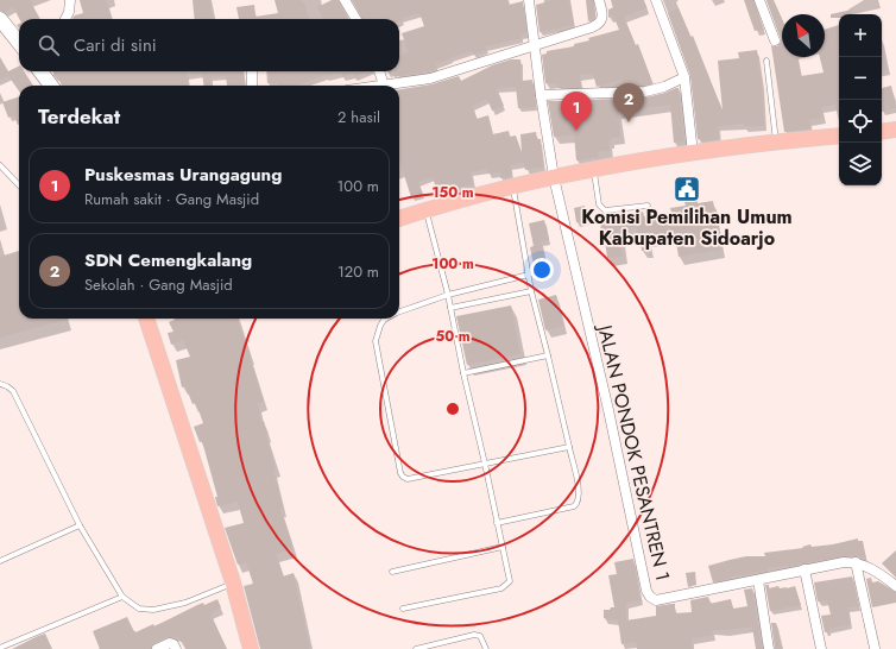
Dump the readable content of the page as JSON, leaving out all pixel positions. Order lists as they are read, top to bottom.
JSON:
{
  "streets": {
    "street": ["JALAN PONDOK PESANTREN 1"]
  },
  "places": {
    "public building": ["Komisi Pemilihan Umum Kabupaten Sidoarjo"]
  },
  "north": "top left",
  "page": {
    "map_buttons": ["+", "−"],
    "search": "Cari di sini",
    "pins": ["2", "1"],
    "heading": ["Terdekat", "2 hasil"],
    "list": [
      {
        "mark": "1",
        "name": "Puskesmas Urangagung",
        "note": "Rumah sakit · Gang Masjid",
        "value": "100 m"
      },
      {
        "mark": "2",
        "name": "SDN Cemengkalang",
        "note": "Sekolah · Gang Masjid",
        "value": "120 m"
      }
    ]
  },
  "rings": ["150 m", "100 m", "50 m"]
}
